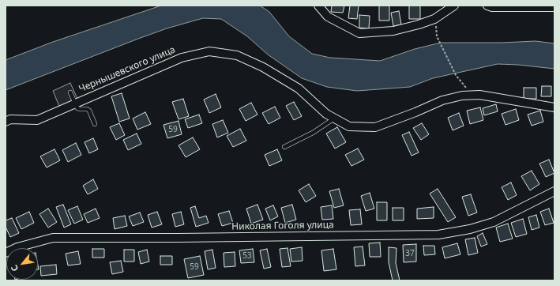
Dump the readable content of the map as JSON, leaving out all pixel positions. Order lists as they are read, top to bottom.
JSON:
{
  "streets": {
    "street": ["Чернышевского улица", "Николая Гоголя улица"]
  },
  "house_numbers": [
    "59",
    "37",
    "53",
    "59"
  ],
  "north": "bottom left"
}
